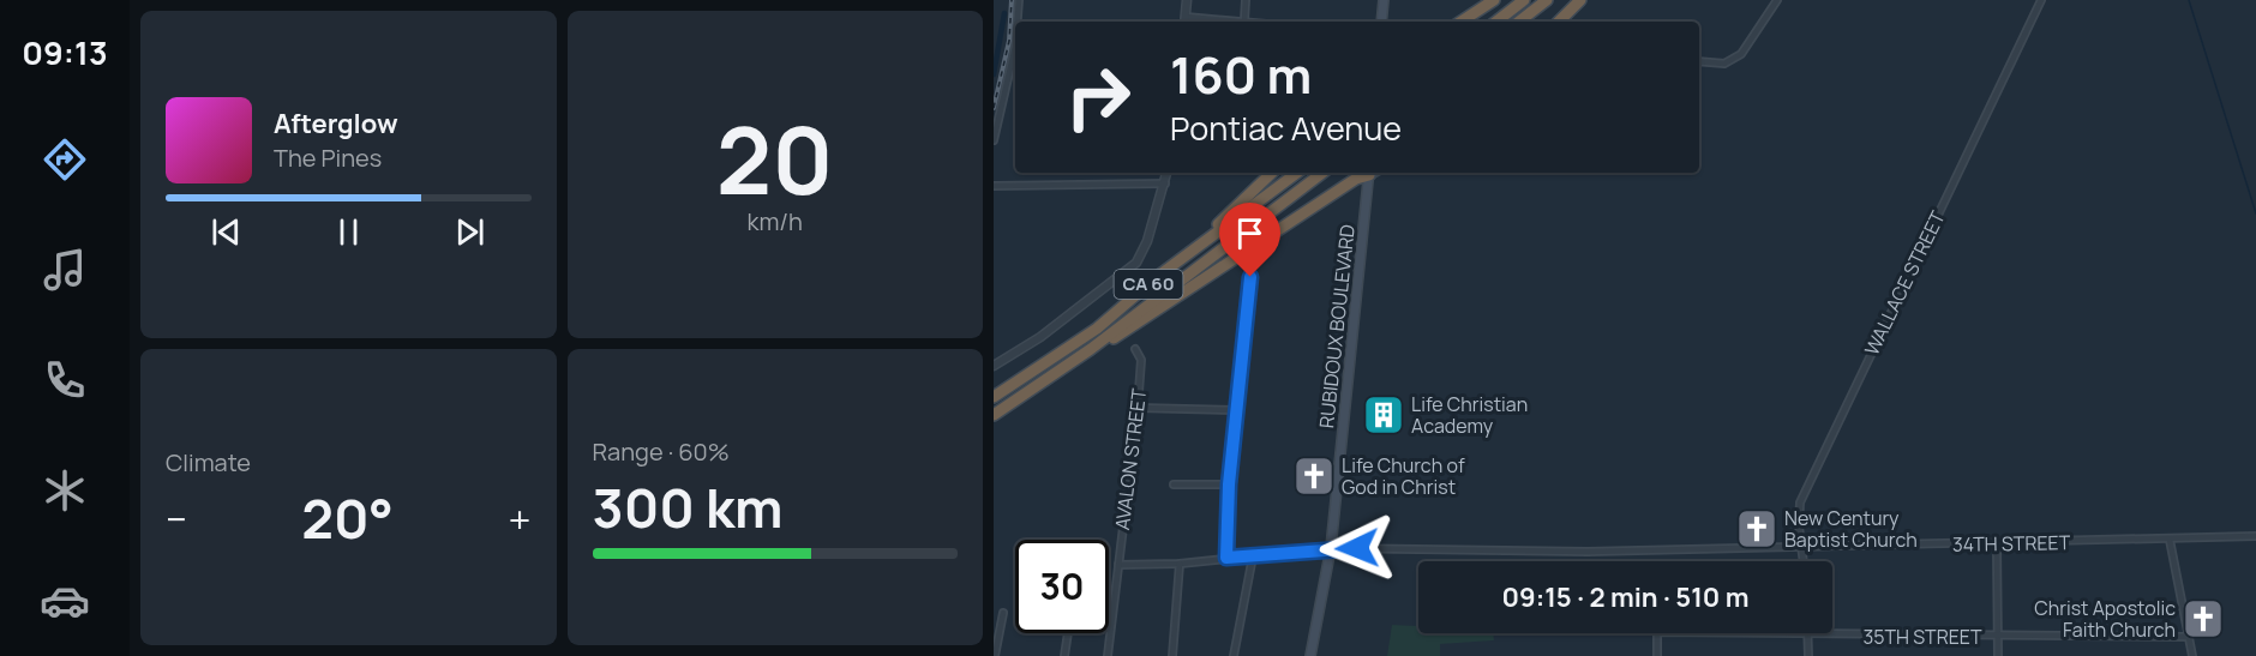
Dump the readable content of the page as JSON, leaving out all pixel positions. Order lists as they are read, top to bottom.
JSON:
{
  "streets": {
    "highway": ["CA 60"],
    "main road": ["RUBIDOUX BOULEVARD"],
    "street": [
      "WALLACE STREET",
      "AVALON STREET",
      "34TH STREET",
      "35TH STREET"
    ]
  },
  "crossings": [
    ["WALLACE STREET", "34TH STREET"],
    ["RUBIDOUX BOULEVARD", "34TH STREET"],
    ["AVALON STREET", "34TH STREET"]
  ],
  "places": {
    "building": ["Life Christian Academy"],
    "church": ["Life Church of God in Christ", "New Century Baptist Church", "Christ Apostolic Faith Church"]
  },
  "page": {
    "tabs": "09:13",
    "tile": [
      ["20", "km/h"],
      "Climate",
      ["Range · 60%", "300 km"]
    ],
    "turn": ["160 m", "Pontiac Avenue"],
    "song": ["Afterglow", "The Pines"],
    "heat": ["−", "20°", "+"],
    "limit": "30",
    "trip": "09:15 · 2 min · 510 m"
  }
}
